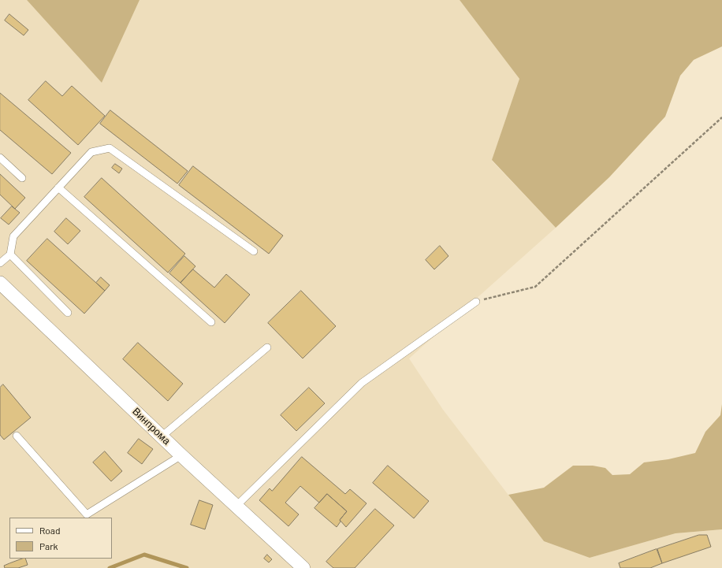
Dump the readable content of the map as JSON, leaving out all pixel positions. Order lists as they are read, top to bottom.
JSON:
{
  "streets": {
    "street": ["Винпрома"]
  },
  "legend": ["Road", "Park"]
}
